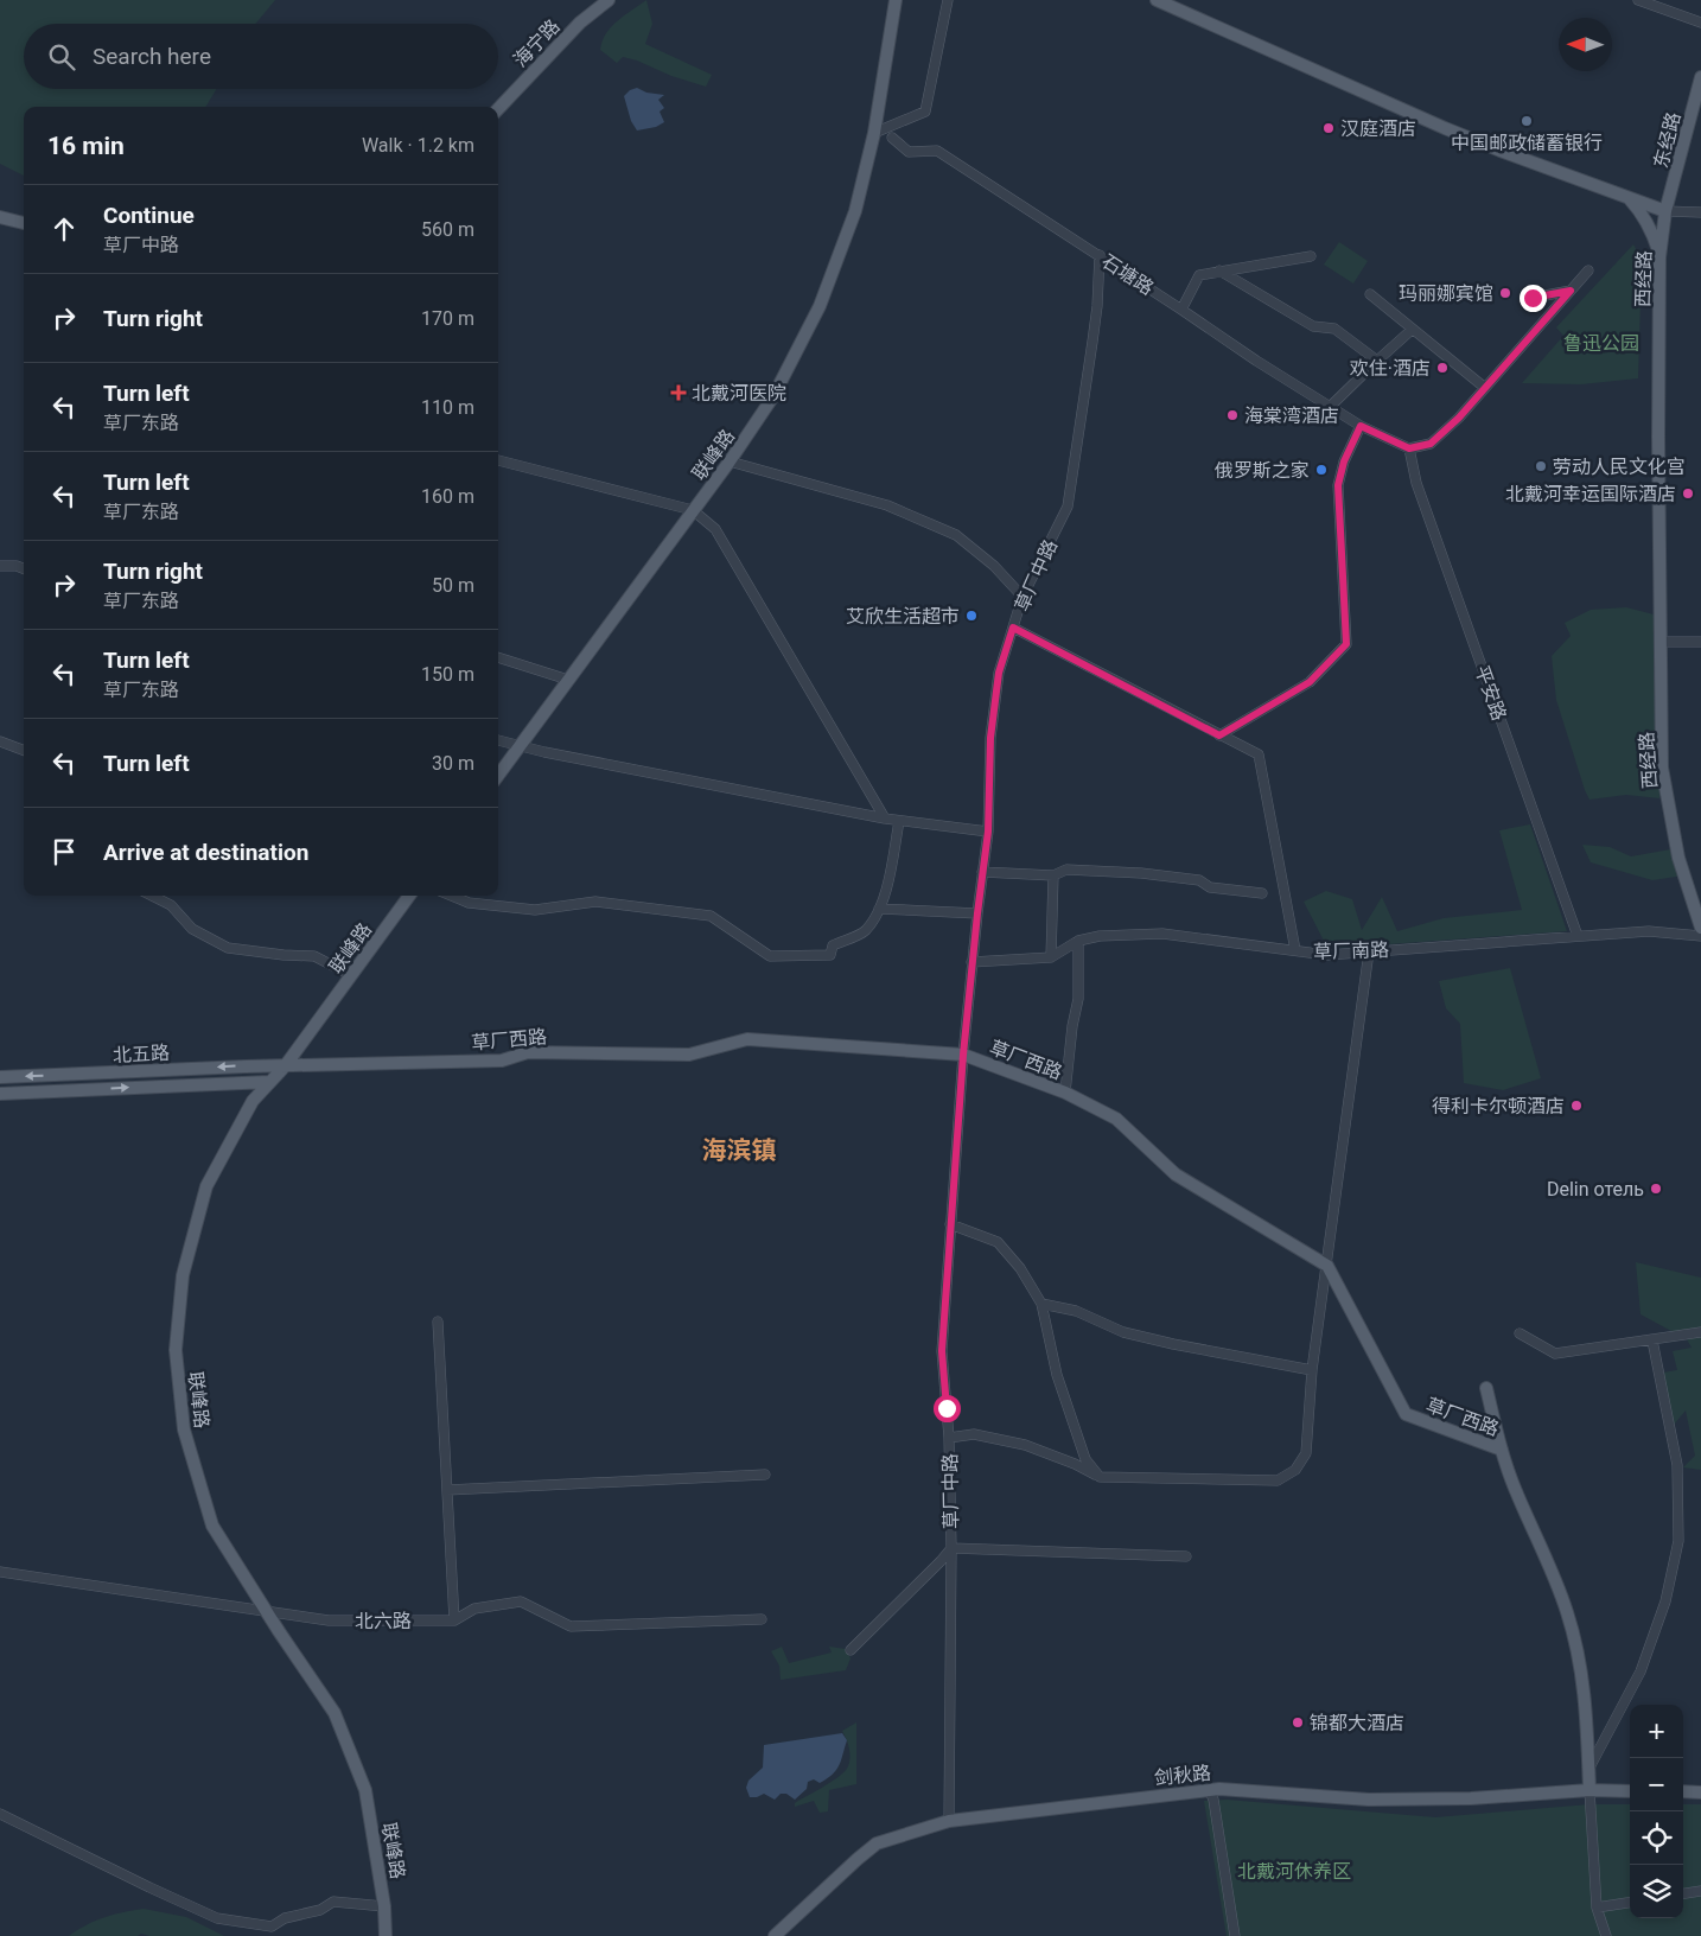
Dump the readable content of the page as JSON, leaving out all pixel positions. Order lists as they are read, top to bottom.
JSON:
{
  "streets": {
    "main road": [
      "海宁路",
      "东经路",
      "西经路",
      "联峰路",
      "草厂西路",
      "北五路",
      "剑秋路"
    ],
    "street": [
      "石塘路",
      "草厂中路",
      "平安路",
      "草厂南路",
      "北六路"
    ]
  },
  "crossings": [
    ["东经路", "西经路"],
    ["石塘路", "草厂中路"],
    ["石塘路", "平安路"],
    ["联峰路", "草厂西路"],
    ["联峰路", "北五路"],
    ["联峰路", "北六路"],
    ["草厂中路", "草厂南路"],
    ["草厂中路", "草厂西路"],
    ["草厂中路", "剑秋路"],
    ["平安路", "草厂南路"],
    ["草厂西路", "北五路"],
    ["草厂西路", "剑秋路"]
  ],
  "districts": ["海滨镇"],
  "parks": ["鲁迅公园", "北戴河休养区"],
  "places": {
    "other": [
      "中国邮政储蓄银行",
      "汉庭酒店",
      "玛丽娜宾馆",
      "欢住·酒店",
      "海棠湾酒店",
      "劳动人民文化宫",
      "俄罗斯之家",
      "北戴河幸运国际酒店",
      "艾欣生活超市",
      "得利卡尔顿酒店",
      "Delin отель",
      "锦都大酒店"
    ],
    "health": ["北戴河医院"]
  },
  "north": "left",
  "page": {
    "search": "Search here",
    "heading": ["16 min", "Walk · 1.2 km"],
    "list": [
      ["Continue", "草厂中路", "560 m"],
      ["Turn right", "170 m"],
      ["Turn left", "草厂东路", "110 m"],
      ["Turn left", "草厂东路", "160 m"],
      ["Turn right", "草厂东路", "50 m"],
      ["Turn left", "草厂东路", "150 m"],
      ["Turn left", "30 m"],
      "Arrive at destination"
    ],
    "map_buttons": ["+", "−"]
  }
}
